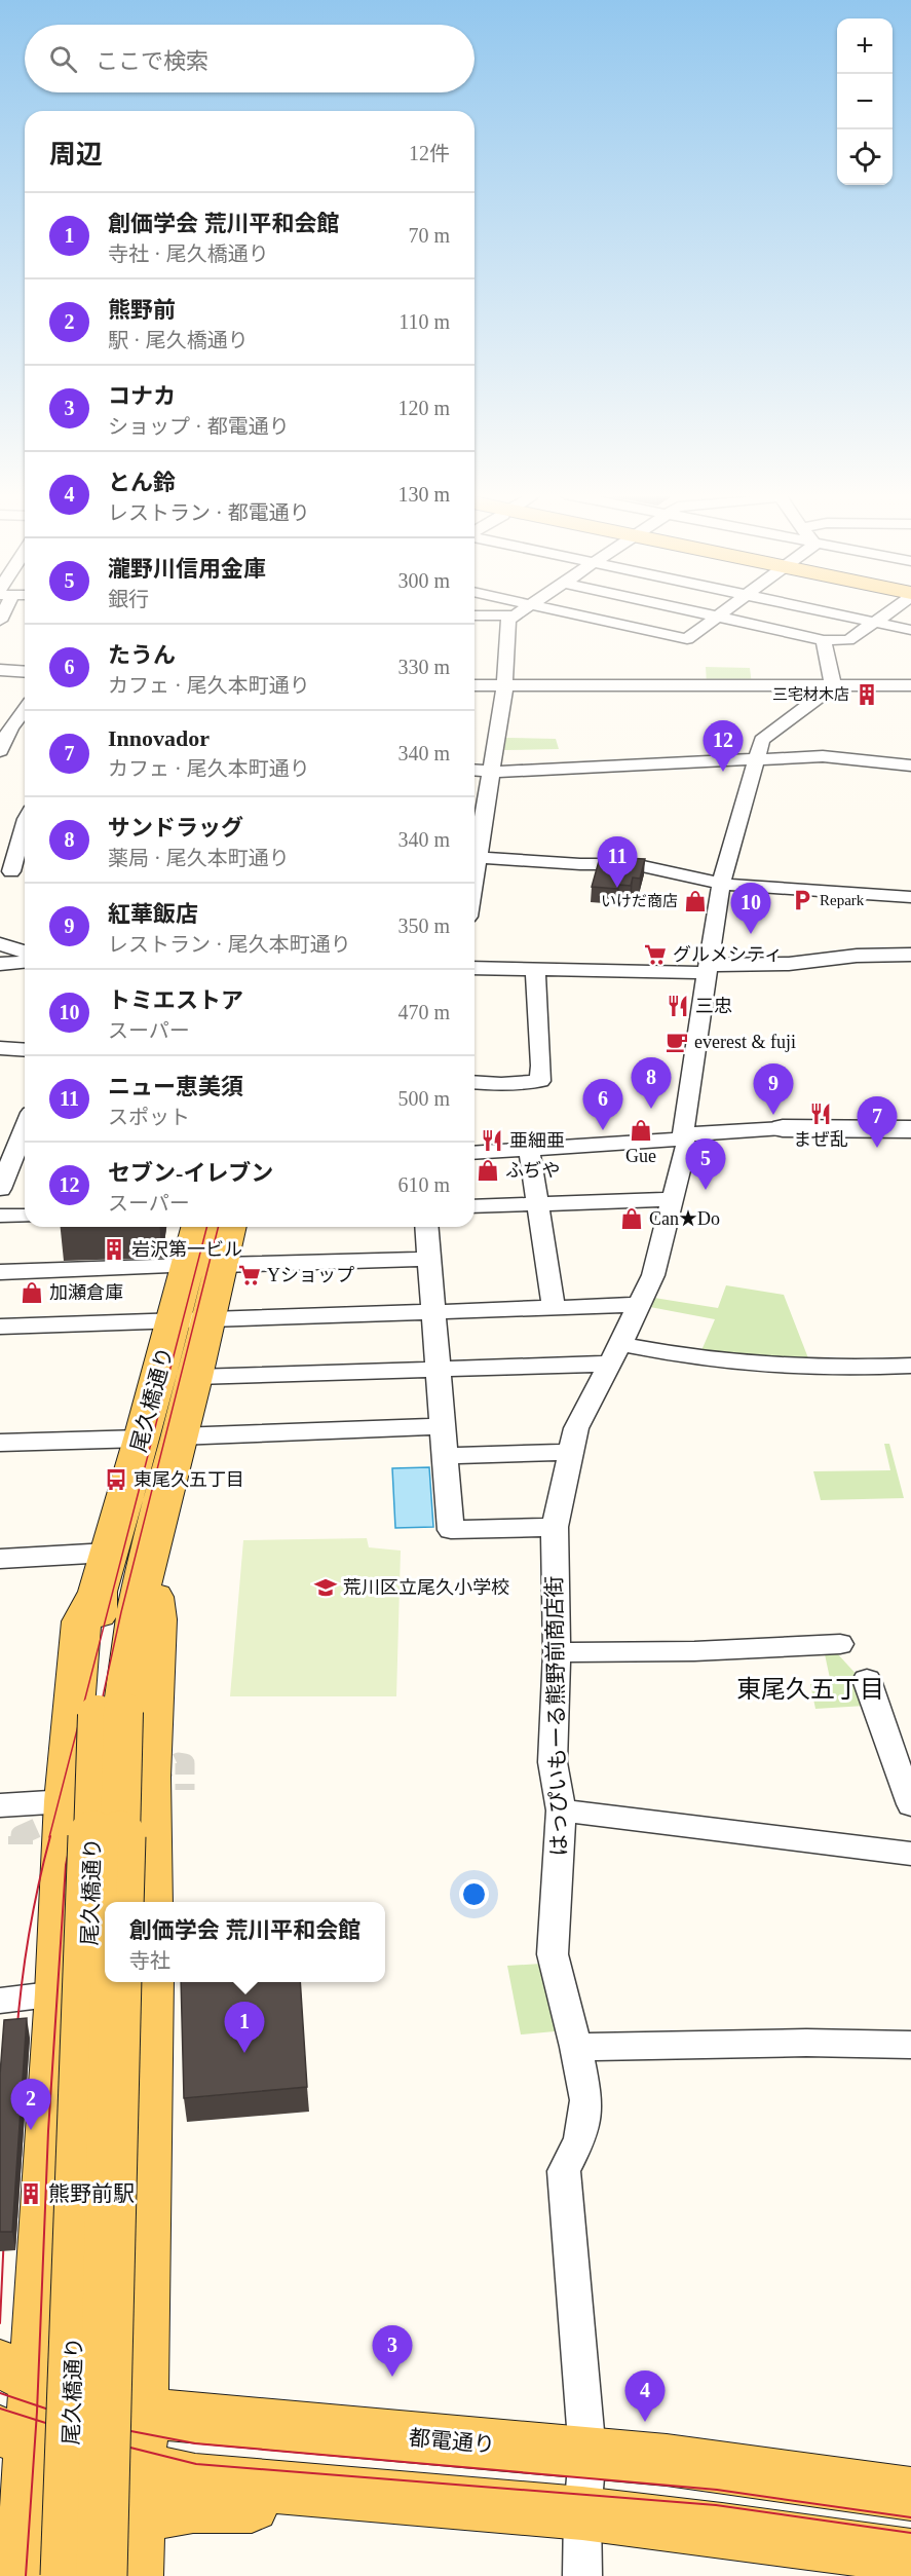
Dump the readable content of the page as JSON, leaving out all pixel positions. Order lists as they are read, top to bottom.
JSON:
{
  "streets": {
    "main road": ["尾久橋通り", "都電通り"],
    "street": ["はっぴいもーる熊野前商店街"]
  },
  "crossings": [
    ["はっぴいもーる熊野前商店街", "都電通り"]
  ],
  "districts": ["東尾久五丁目"],
  "places": {
    "building": ["三宅材木店", "岩沢第一ビル", "熊野前駅"],
    "parking": ["Repark"],
    "shop": [
      "いけだ商店",
      "Gue",
      "ふぢや",
      "Can★Do",
      "加瀬倉庫"
    ],
    "supermarket": ["グルメシティ", "Yショップ"],
    "restaurant": ["三忠", "まぜ乱", "亜細亜"],
    "cafe": ["everest & fuji"],
    "bus stop": ["東尾久五丁目"],
    "school or university": ["荒川区立尾久小学校"]
  },
  "page": {
    "map_buttons": ["+", "−"],
    "search": "ここで検索",
    "heading": ["周辺", "12件"],
    "list": [
      {
        "mark": "1",
        "name": "創価学会 荒川平和会館",
        "note": "寺社 · 尾久橋通り",
        "value": "70 m"
      },
      {
        "mark": "2",
        "name": "熊野前",
        "note": "駅 · 尾久橋通り",
        "value": "110 m"
      },
      {
        "mark": "3",
        "name": "コナカ",
        "note": "ショップ · 都電通り",
        "value": "120 m"
      },
      {
        "mark": "4",
        "name": "とん鈴",
        "note": "レストラン · 都電通り",
        "value": "130 m"
      },
      {
        "mark": "5",
        "name": "瀧野川信用金庫",
        "note": "銀行",
        "value": "300 m"
      },
      {
        "mark": "6",
        "name": "たうん",
        "note": "カフェ · 尾久本町通り",
        "value": "330 m"
      },
      {
        "mark": "7",
        "name": "Innovador",
        "note": "カフェ · 尾久本町通り",
        "value": "340 m"
      },
      {
        "mark": "8",
        "name": "サンドラッグ",
        "note": "薬局 · 尾久本町通り",
        "value": "340 m"
      },
      {
        "mark": "9",
        "name": "紅華飯店",
        "note": "レストラン · 尾久本町通り",
        "value": "350 m"
      },
      {
        "mark": "10",
        "name": "トミエストア",
        "note": "スーパー",
        "value": "470 m"
      },
      {
        "mark": "11",
        "name": "ニュー恵美須",
        "note": "スポット",
        "value": "500 m"
      },
      {
        "mark": "12",
        "name": "セブン-イレブン",
        "note": "スーパー",
        "value": "610 m"
      }
    ],
    "pins": [
      "12",
      "11",
      "10",
      "8",
      "9",
      "6",
      "7",
      "5",
      "1",
      "2",
      "3",
      "4"
    ],
    "popup": ["創価学会 荒川平和会館", "寺社"]
  }
}
